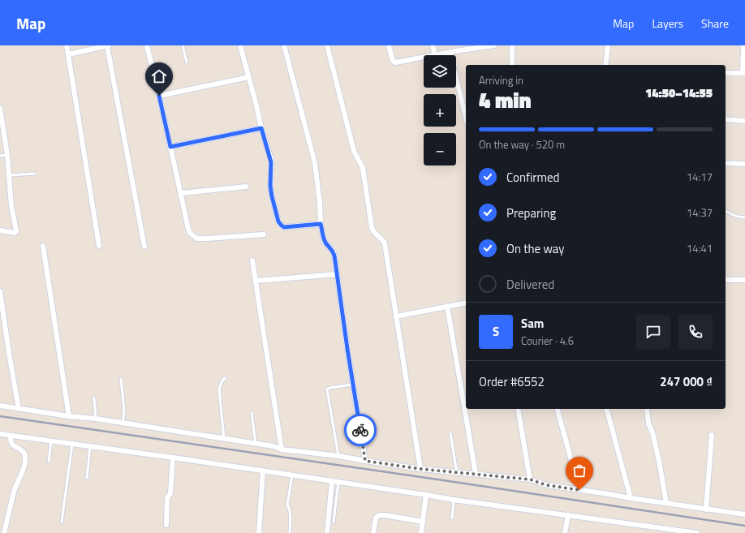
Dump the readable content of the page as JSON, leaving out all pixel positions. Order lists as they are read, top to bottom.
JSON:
{
  "page": {
    "header": "Map",
    "nav": ["Map", "Layers", "Share"],
    "map_buttons": ["+", "−"],
    "heading": ["4 min", "Arriving in", "14:50–14:55"],
    "panel": [
      "Sam",
      "Courier · 4.6",
      "Order #6552",
      "247 000 ₫"
    ],
    "bar": "On the way · 520 m",
    "list": [
      ["Confirmed", "14:17"],
      ["Preparing", "14:37"],
      ["On the way", "14:41"],
      "Delivered"
    ],
    "round": "S"
  }
}
